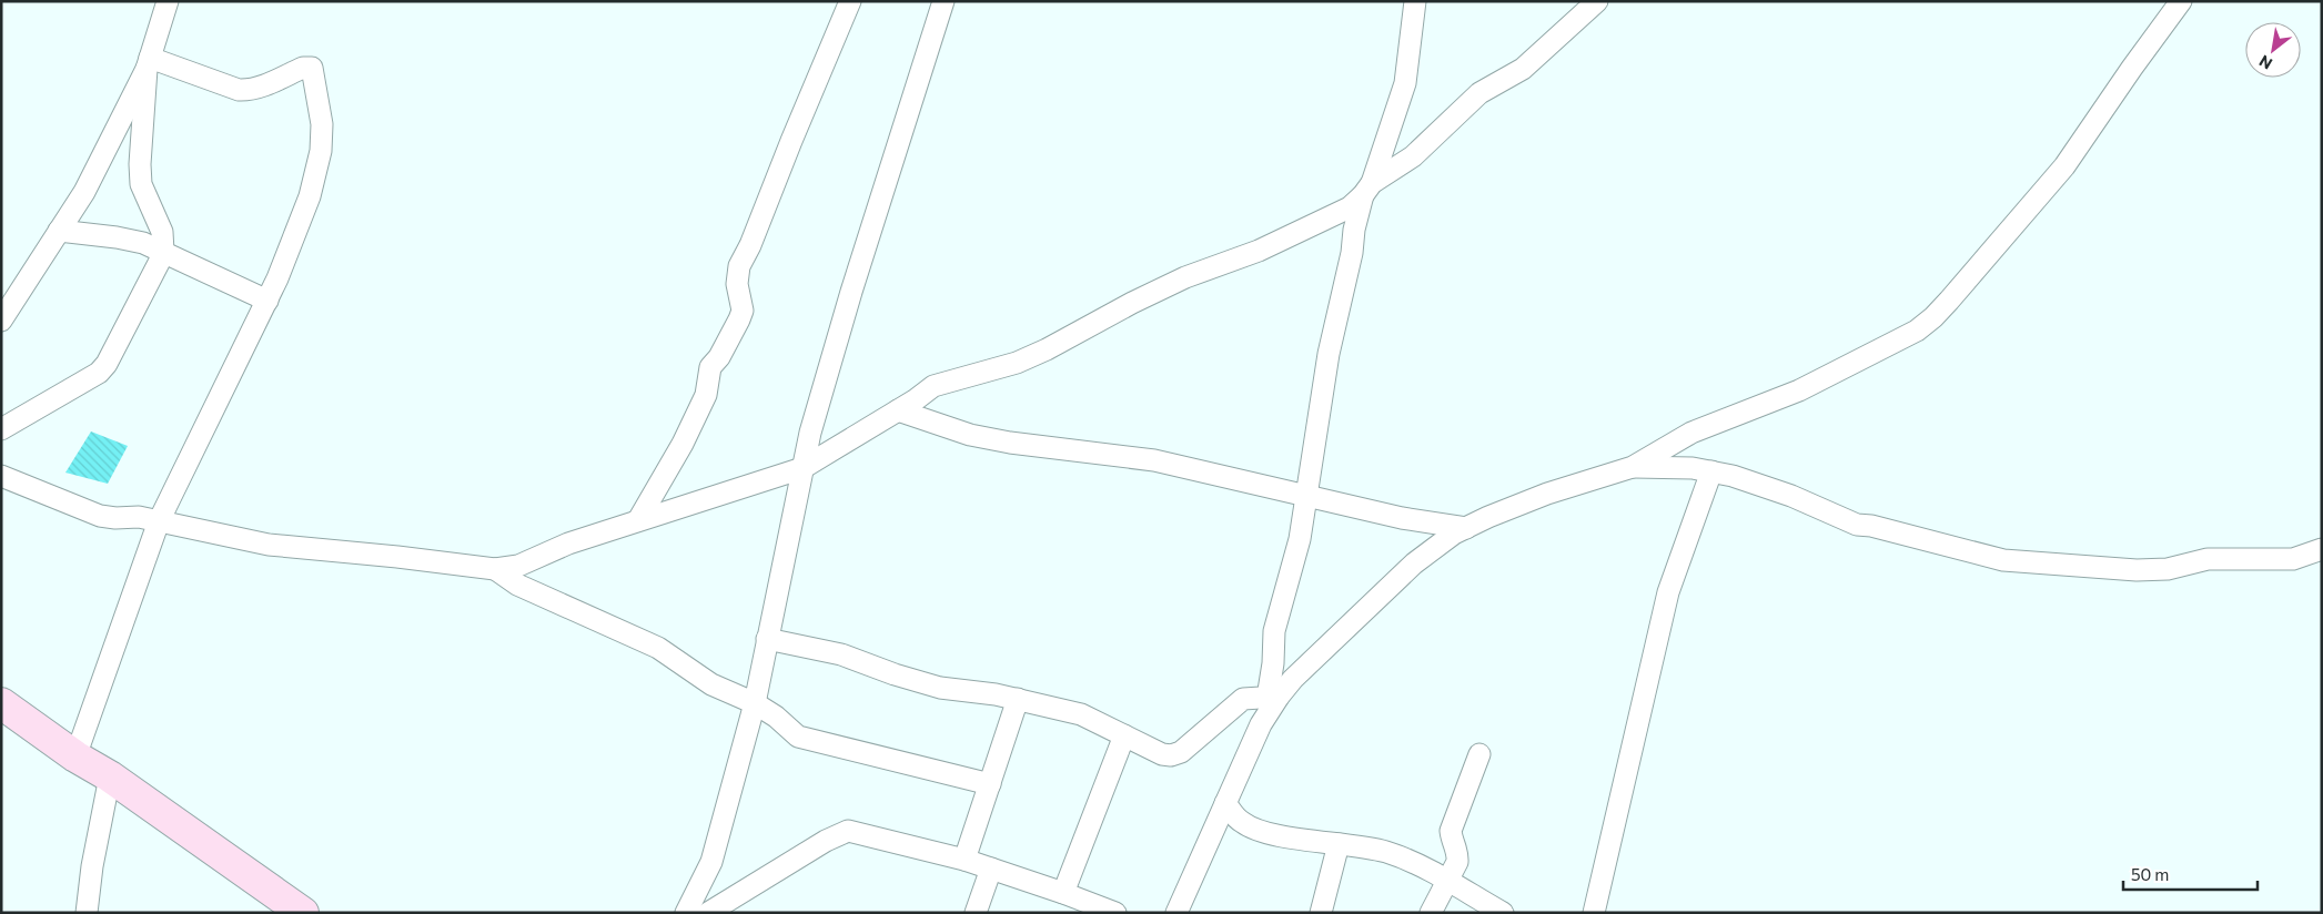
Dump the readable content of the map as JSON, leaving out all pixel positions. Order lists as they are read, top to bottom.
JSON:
{
  "scale_bar": "50 m",
  "north": "bottom left"
}
